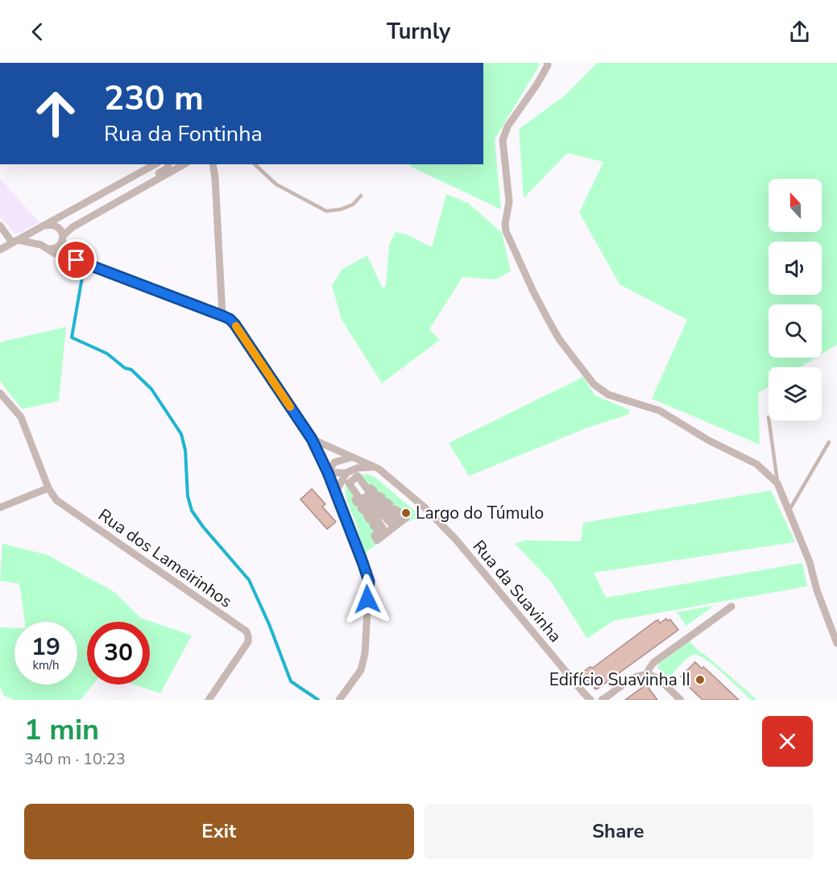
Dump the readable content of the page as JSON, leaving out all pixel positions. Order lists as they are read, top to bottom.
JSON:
{
  "streets": {
    "street": ["Rua dos Lameirinhos", "Rua da Suavinha"]
  },
  "places": ["Largo do Túmulo", "Edifício Suavinha II"],
  "north": "top",
  "page": {
    "header": "Turnly",
    "turn": ["230 m", "Rua da Fontinha"],
    "speed": "19 km/h",
    "limit": "30",
    "heading": ["1 min", "340 m · 10:23"],
    "buttons": ["Exit", "Share"]
  }
}
